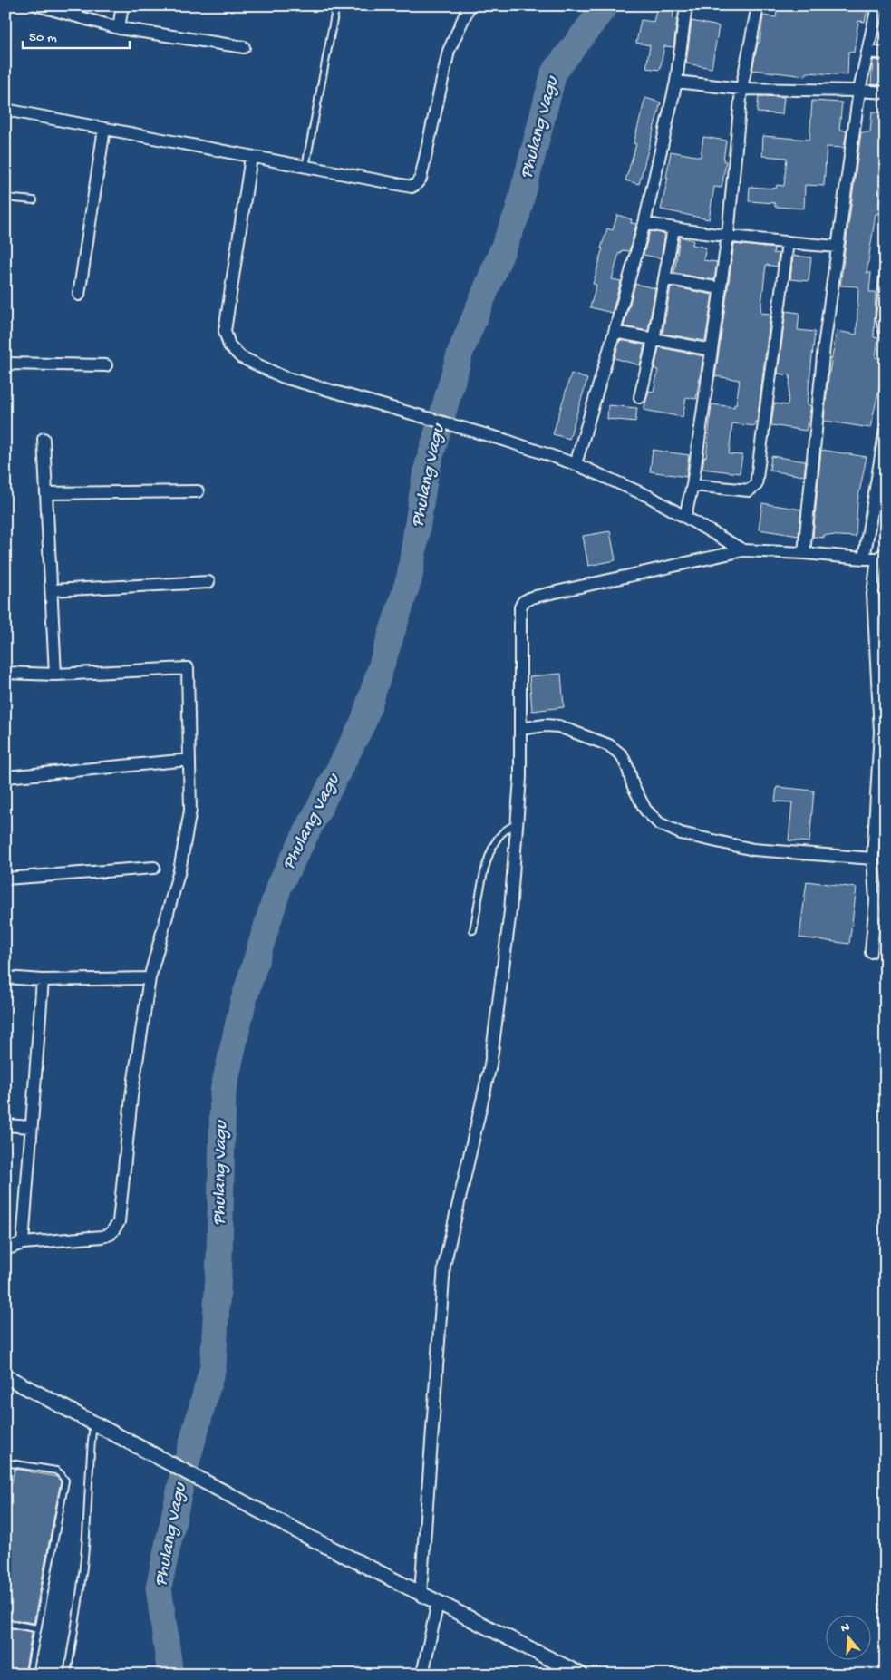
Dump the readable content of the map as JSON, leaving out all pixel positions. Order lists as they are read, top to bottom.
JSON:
{
  "water": ["Phulang Vagu"],
  "scale_bar": "50 m",
  "north": "top"
}
